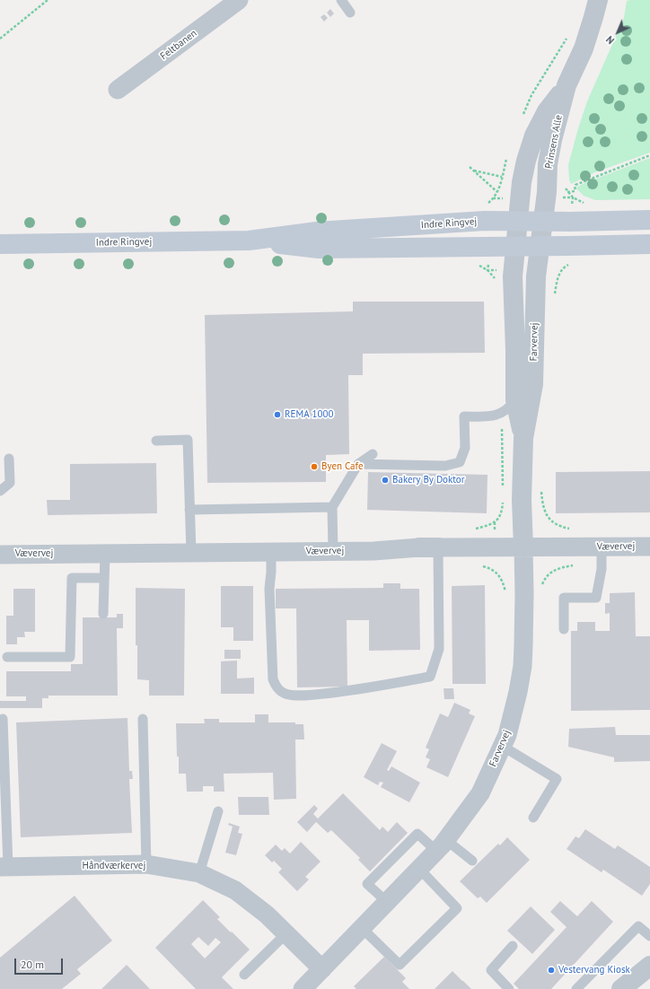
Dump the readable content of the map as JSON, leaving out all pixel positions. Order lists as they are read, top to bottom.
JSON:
{
  "streets": {
    "main road": ["Indre Ringvej"],
    "street": [
      "Feltbanen",
      "Prinsens Alle",
      "Farvervej",
      "Vævervej",
      "Håndværkervej"
    ]
  },
  "crossings": [
    ["Prinsens Alle", "Indre Ringvej"],
    ["Prinsens Alle", "Farvervej"],
    ["Indre Ringvej", "Farvervej"],
    ["Farvervej", "Vævervej"],
    ["Farvervej", "Håndværkervej"]
  ],
  "places": [
    "REMA 1000",
    "Byen Cafe",
    "Bakery By Doktor",
    "Vestervang Kiosk"
  ],
  "scale_bar": "20 m",
  "north": "bottom left"
}
